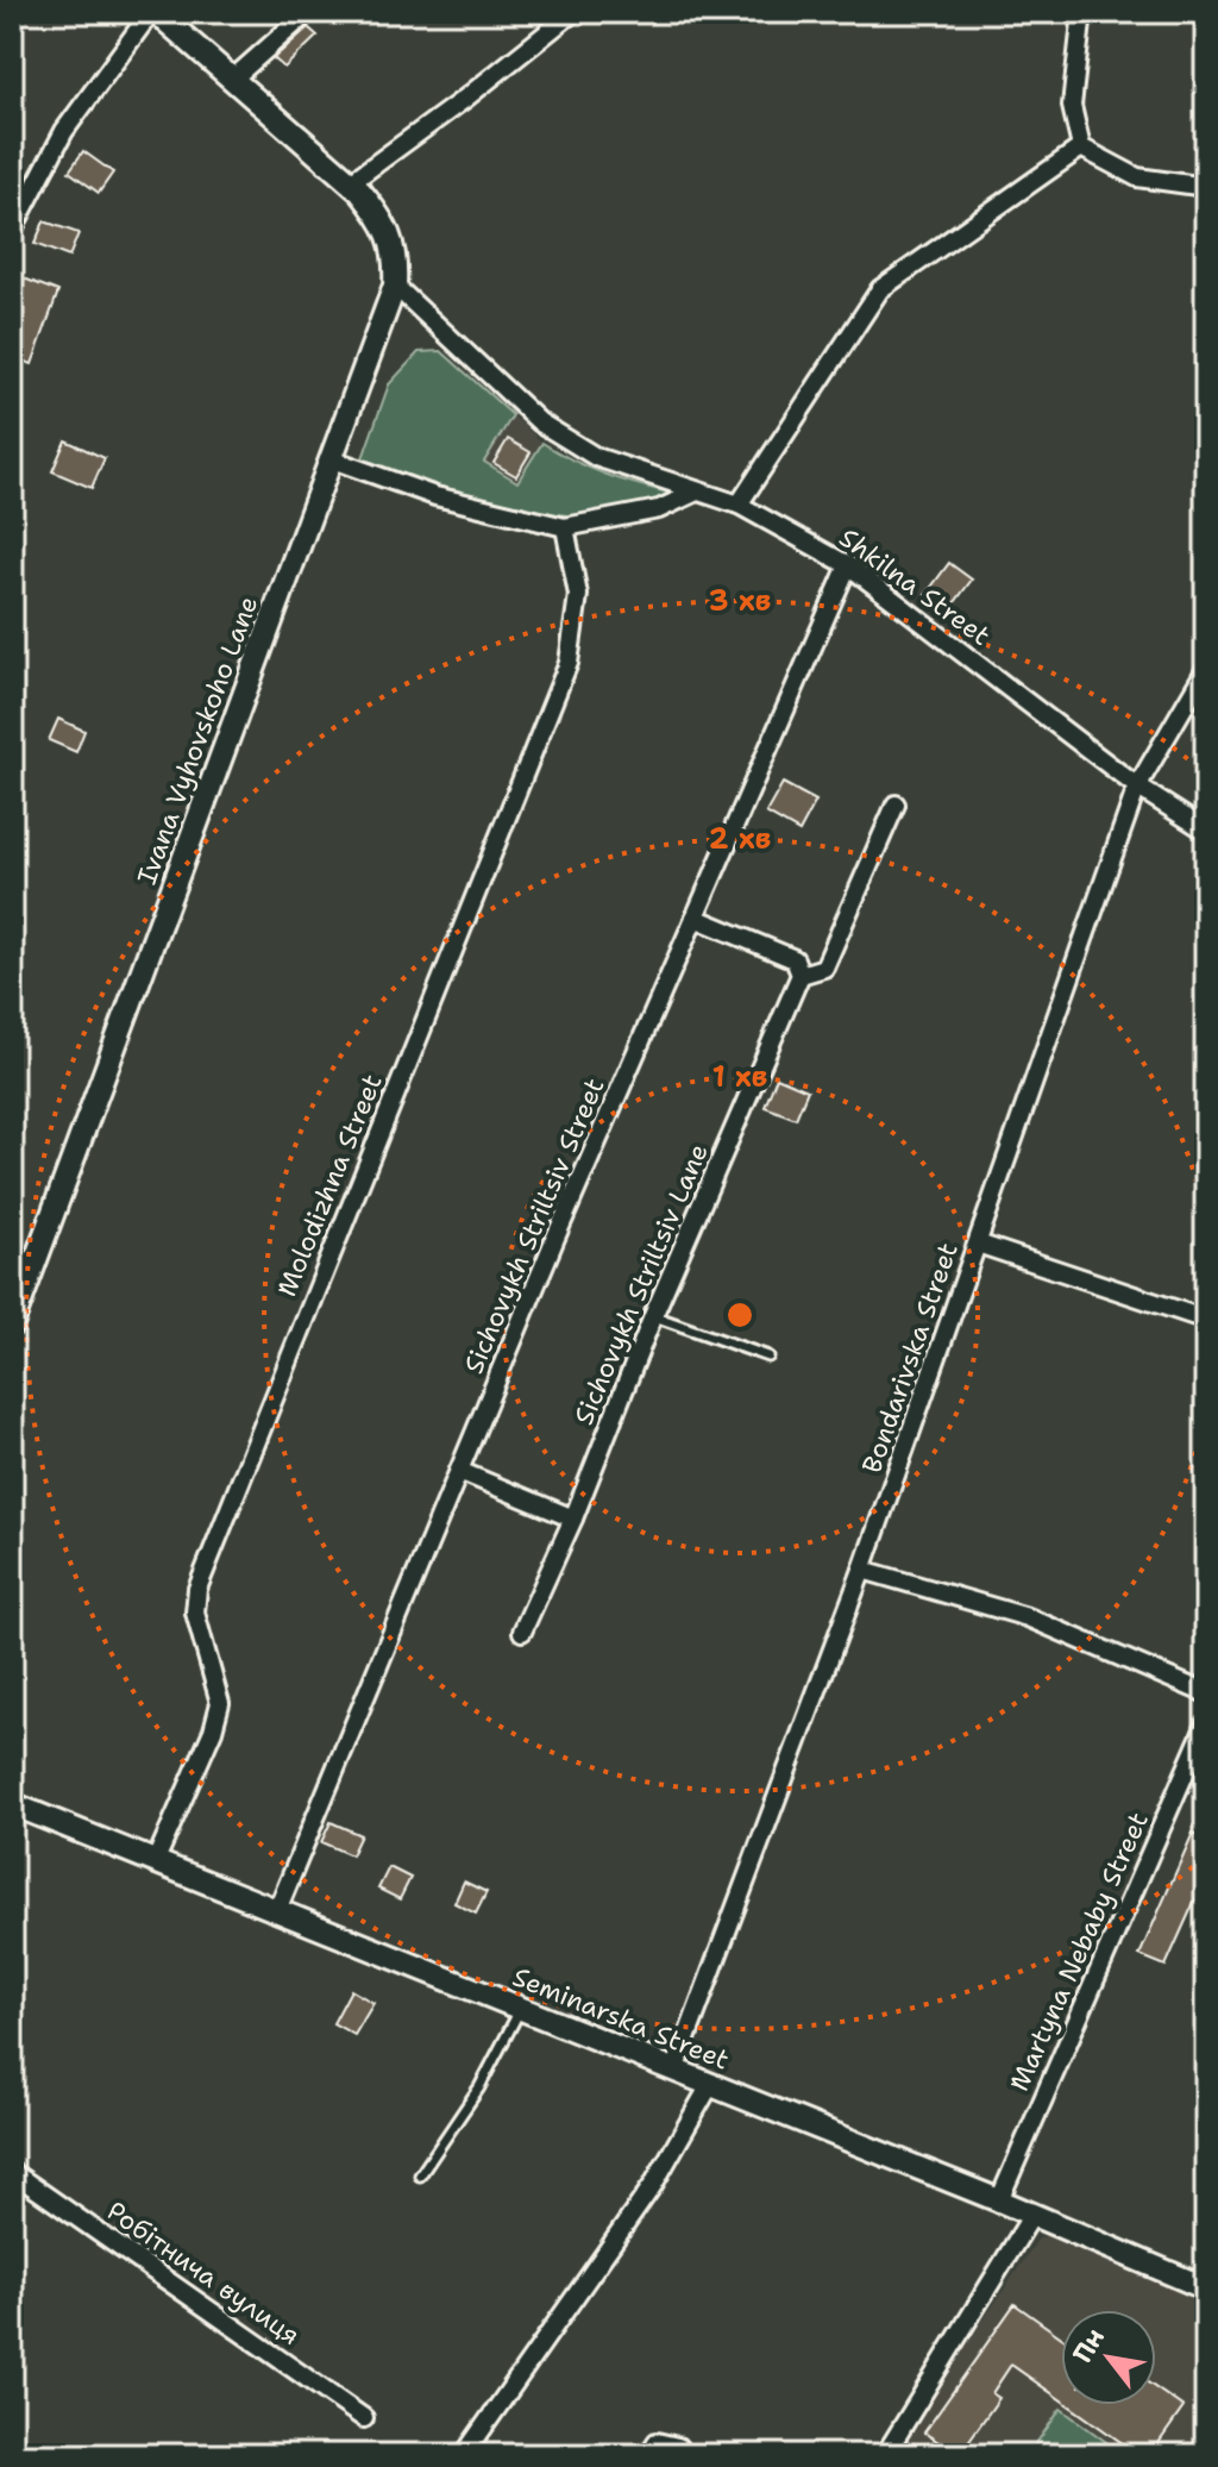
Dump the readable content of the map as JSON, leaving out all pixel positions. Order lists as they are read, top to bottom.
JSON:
{
  "streets": {
    "street": [
      "Shkilna Street",
      "Ivana Vyhovskoho Lane",
      "Molodizhna Street",
      "Sichovykh Striltsiv Street",
      "Sichovykh Striltsiv Lane",
      "Bondarivska Street",
      "Martyna Nebaby Street",
      "Seminarska Street",
      "Робітнича вулиця"
    ]
  },
  "crossings": [
    ["Shkilna Street", "Ivana Vyhovskoho Lane"],
    ["Shkilna Street", "Sichovykh Striltsiv Street"],
    ["Shkilna Street", "Bondarivska Street"],
    ["Molodizhna Street", "Seminarska Street"],
    ["Sichovykh Striltsiv Street", "Seminarska Street"],
    ["Bondarivska Street", "Seminarska Street"],
    ["Martyna Nebaby Street", "Seminarska Street"]
  ],
  "north": "top left",
  "rings": ["3 хв", "2 хв", "1 хв"]
}
